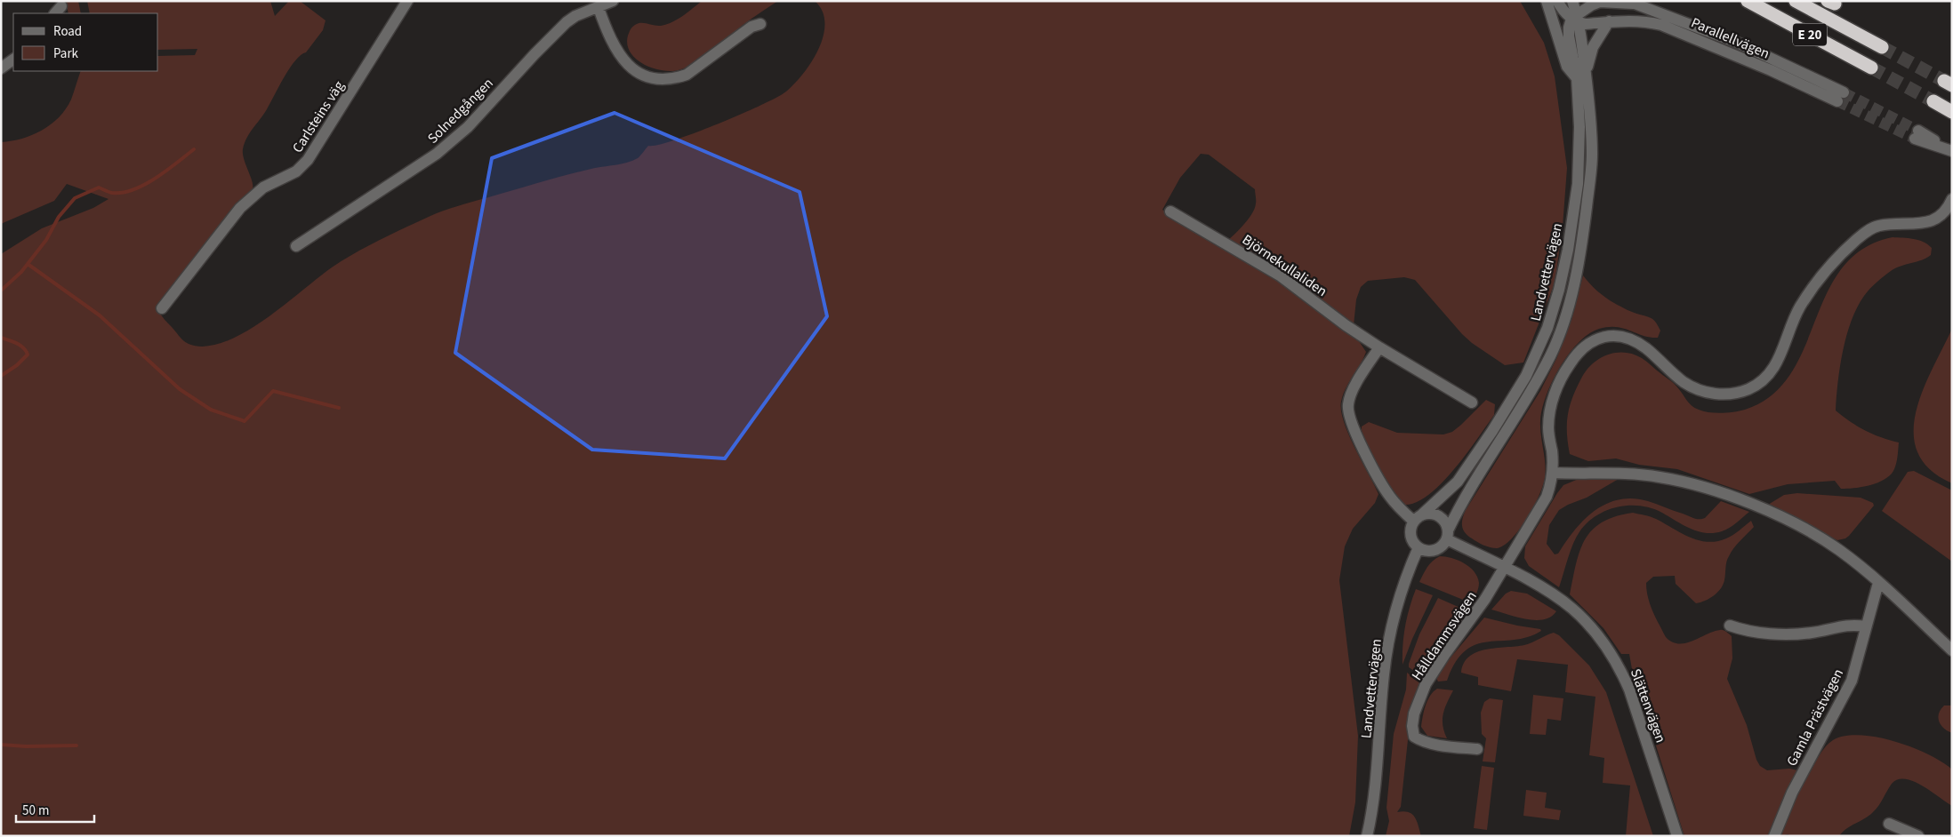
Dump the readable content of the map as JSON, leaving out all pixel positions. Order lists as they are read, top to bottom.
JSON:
{
  "streets": {
    "highway": ["E 20"],
    "street": [
      "Parallellvägen",
      "Solnedgången",
      "Carlsteins väg",
      "Björnekullaliden",
      "Landvettervägen",
      "Hålldammsvägen",
      "Slättenvägen",
      "Gamla Prästvägen"
    ]
  },
  "crossings": [
    ["Parallellvägen", "Landvettervägen"],
    ["Landvettervägen", "Slättenvägen"],
    ["Hålldammsvägen", "Slättenvägen"]
  ],
  "legend": ["Road", "Park"],
  "scale_bar": "50 m"
}
